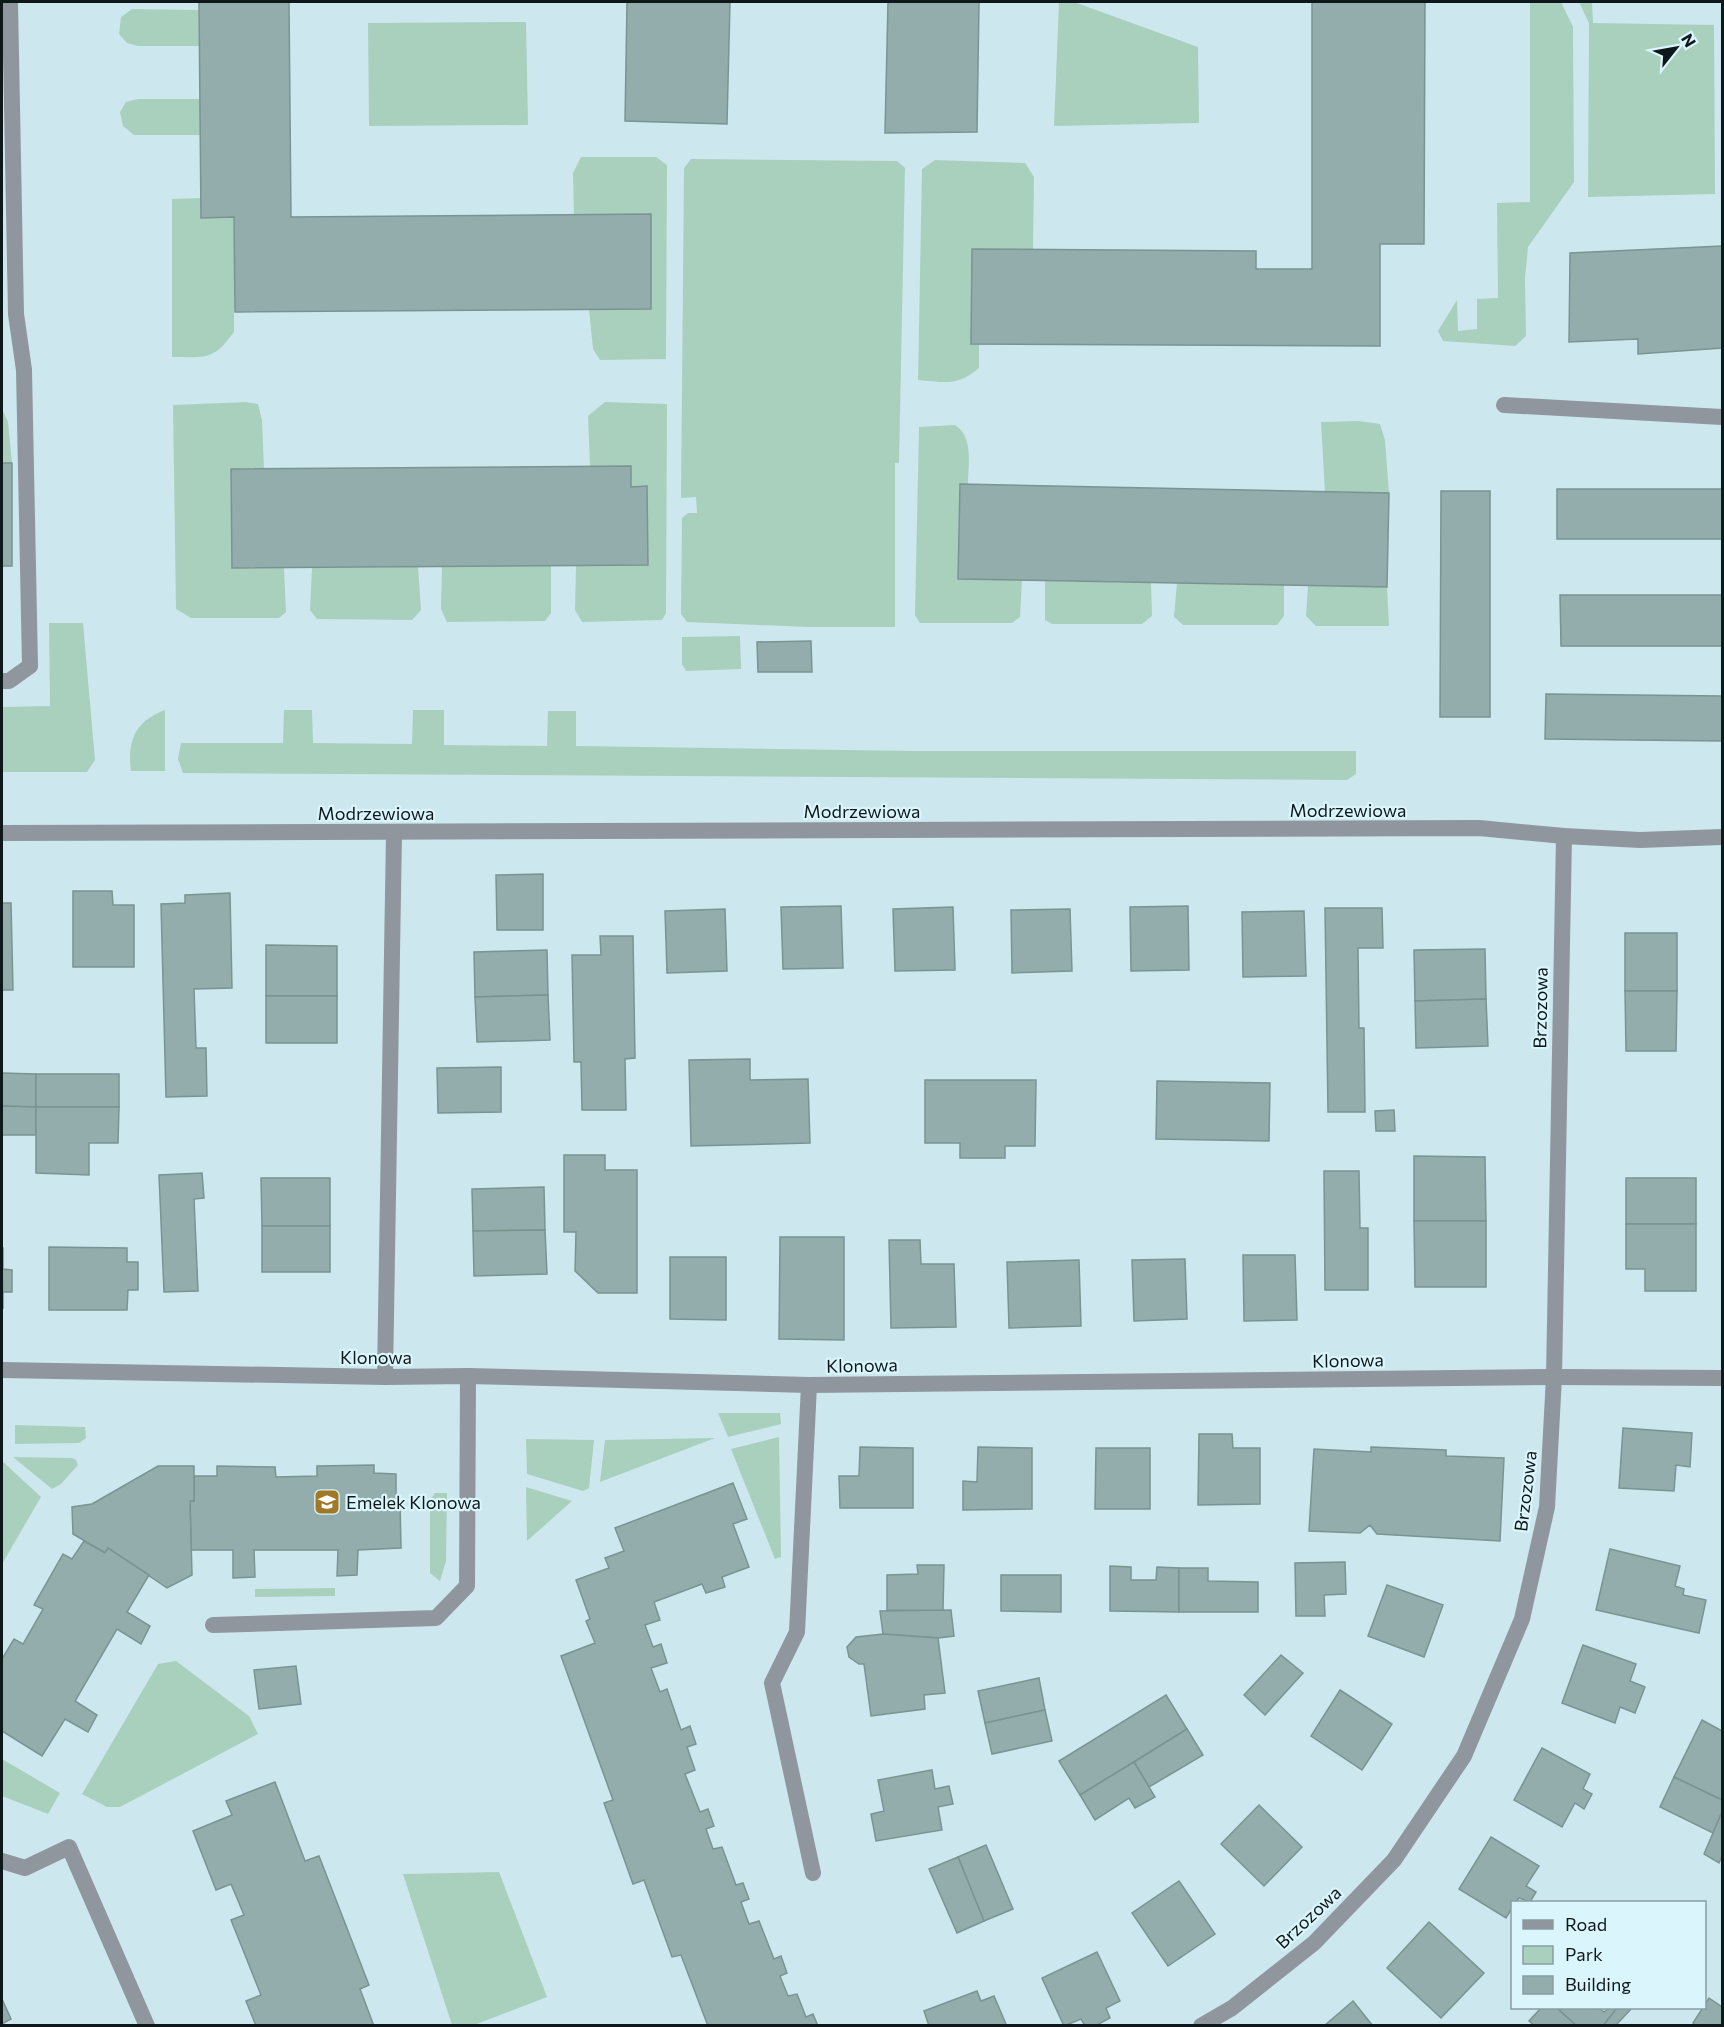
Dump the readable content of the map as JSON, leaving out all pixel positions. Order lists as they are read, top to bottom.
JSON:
{
  "streets": {
    "street": ["Modrzewiowa", "Brzozowa", "Klonowa"]
  },
  "crossings": [
    ["Modrzewiowa", "Brzozowa"],
    ["Brzozowa", "Klonowa"]
  ],
  "places": {
    "school or university": ["Emelek Klonowa"]
  },
  "legend": ["Road", "Park", "Building"],
  "north": "top right"
}
